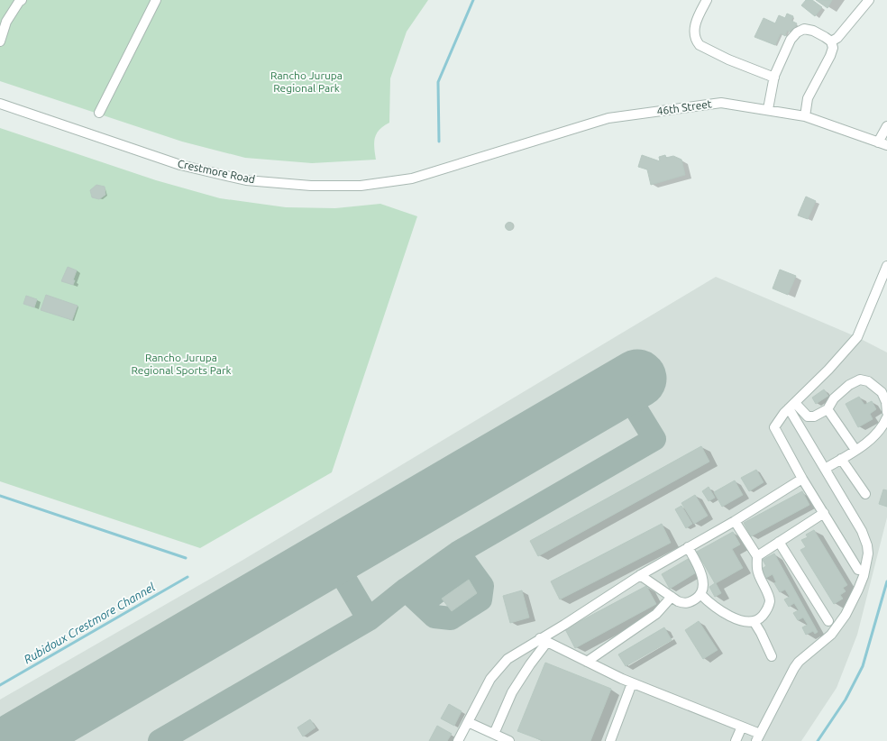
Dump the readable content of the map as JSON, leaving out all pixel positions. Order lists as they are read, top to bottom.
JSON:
{
  "streets": {
    "street": ["46th Street", "Crestmore Road"]
  },
  "crossings": [
    ["46th Street", "Crestmore Road"]
  ],
  "water": ["Rubidoux Crestmore Channel"],
  "parks": ["Rancho Jurupa Regional Park", "Rancho Jurupa Regional Sports Park"]
}
